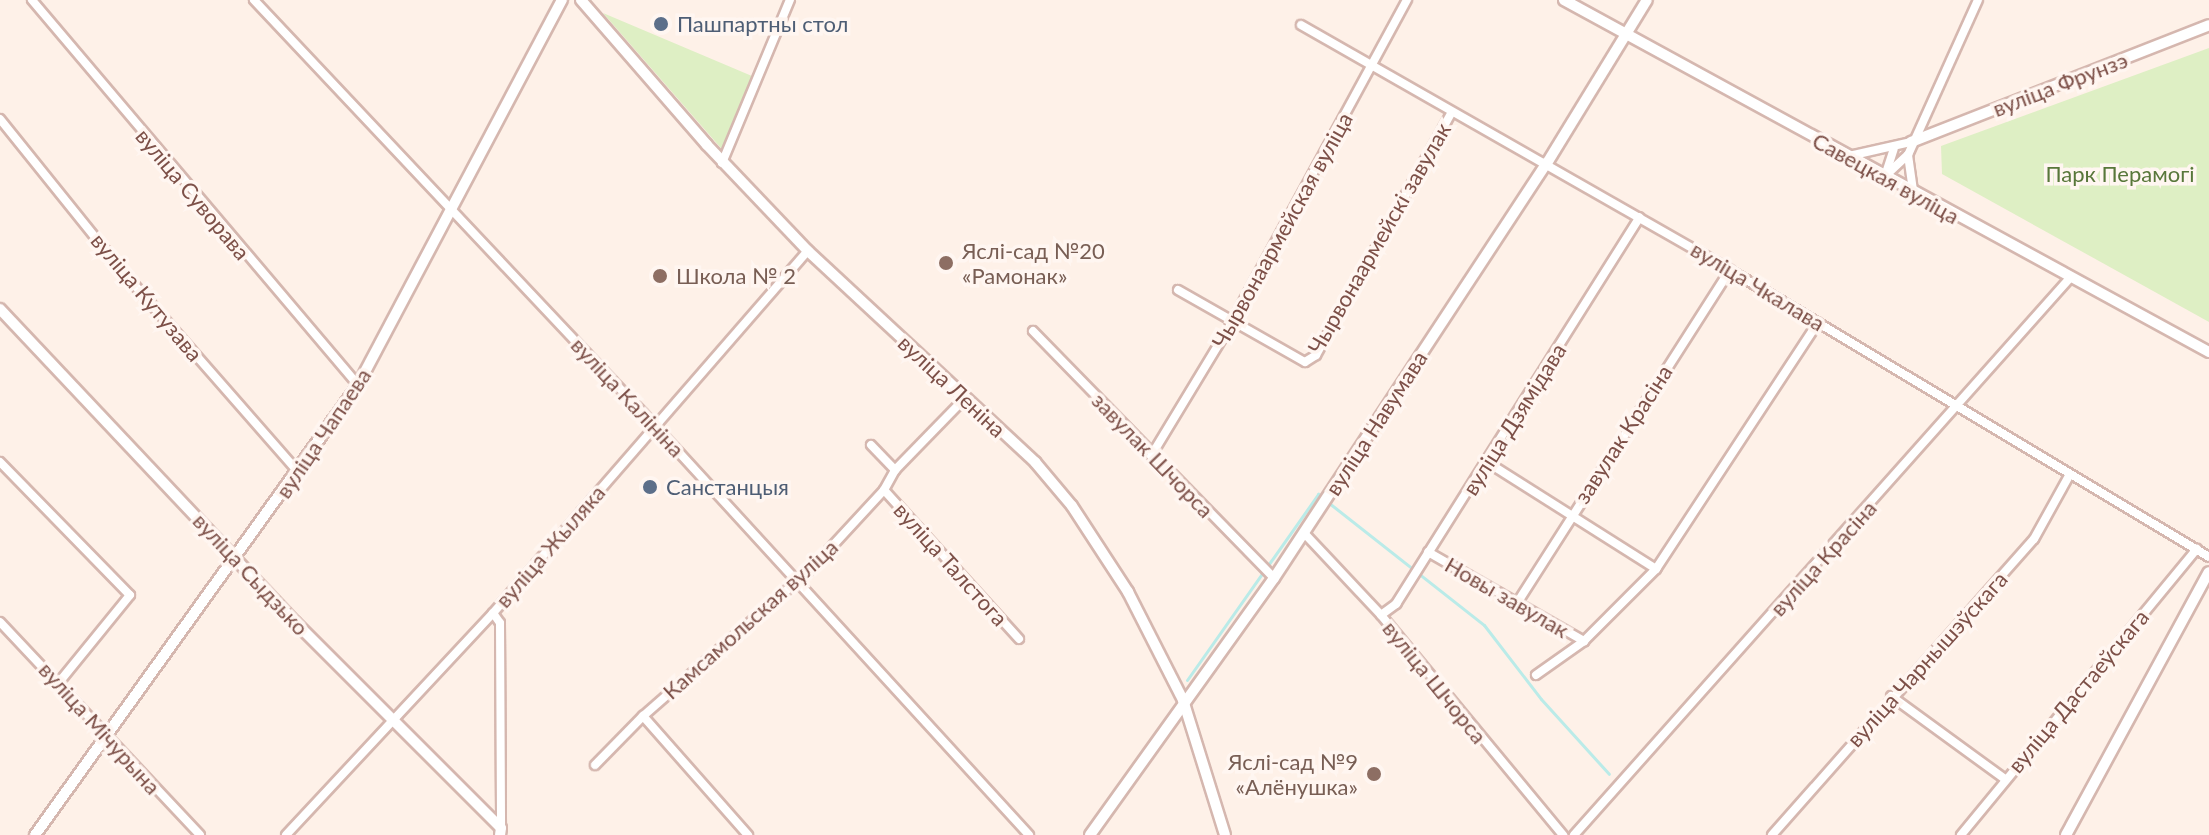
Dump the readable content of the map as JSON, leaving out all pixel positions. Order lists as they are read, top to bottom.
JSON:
{
  "streets": {
    "street": [
      "вуліца Фрунзэ",
      "Савецкая вуліца",
      "вуліца Суворава",
      "Чырвонаармейская вуліца",
      "Чырвонаармейскі завулак",
      "вуліца Чкалава",
      "вуліца Кутузава",
      "вуліца Леніна",
      "вуліца Калініна",
      "вуліца Дзямідава",
      "вуліца Навумава",
      "вуліца Чапаева",
      "завулак Красіна",
      "завулак Шчорса",
      "вуліца Жыляка",
      "вуліца Красіна",
      "вуліца Талстога",
      "вуліца Сыдзько",
      "Новы завулак",
      "Камсамольская вуліца",
      "вуліца Чарнышэўскага",
      "вуліца Шчорса",
      "вуліца Дастаеўскага",
      "вуліца Мічурына"
    ]
  },
  "crossings": [
    ["вуліца Фрунзэ", "Савецкая вуліца"],
    ["Савецкая вуліца", "вуліца Навумава"],
    ["Савецкая вуліца", "вуліца Красіна"],
    ["вуліца Суворава", "вуліца Чапаева"],
    ["Чырвонаармейская вуліца", "Чырвонаармейскі завулак"],
    ["Чырвонаармейская вуліца", "вуліца Чкалава"],
    ["Чырвонаармейская вуліца", "завулак Шчорса"],
    ["Чырвонаармейскі завулак", "вуліца Чкалава"],
    ["вуліца Чкалава", "вуліца Дзямідава"],
    ["вуліца Чкалава", "вуліца Навумава"],
    ["вуліца Чкалава", "завулак Красіна"],
    ["вуліца Чкалава", "вуліца Красіна"],
    ["вуліца Чкалава", "вуліца Чарнышэўскага"],
    ["вуліца Чкалава", "вуліца Дастаеўскага"],
    ["вуліца Кутузава", "вуліца Чапаева"],
    ["вуліца Леніна", "вуліца Навумава"],
    ["вуліца Леніна", "вуліца Жыляка"],
    ["вуліца Леніна", "Камсамольская вуліца"],
    ["вуліца Калініна", "вуліца Чапаева"],
    ["вуліца Калініна", "вуліца Жыляка"],
    ["вуліца Калініна", "Камсамольская вуліца"],
    ["вуліца Дзямідава", "Новы завулак"],
    ["вуліца Дзямідава", "вуліца Шчорса"],
    ["вуліца Навумава", "завулак Шчорса"],
    ["вуліца Навумава", "вуліца Шчорса"],
    ["вуліца Чапаева", "вуліца Сыдзько"],
    ["вуліца Чапаева", "вуліца Мічурына"],
    ["завулак Красіна", "Новы завулак"],
    ["вуліца Жыляка", "вуліца Сыдзько"],
    ["вуліца Талстога", "Камсамольская вуліца"]
  ],
  "parks": ["Парк Перамогі"],
  "places": [
    "Пашпартны стол",
    "Яслі-сад №20 «Рамонак»",
    "Школа № 2",
    "Санстанцыя",
    "Яслі-сад №9 «Алёнушка»"
  ]
}
